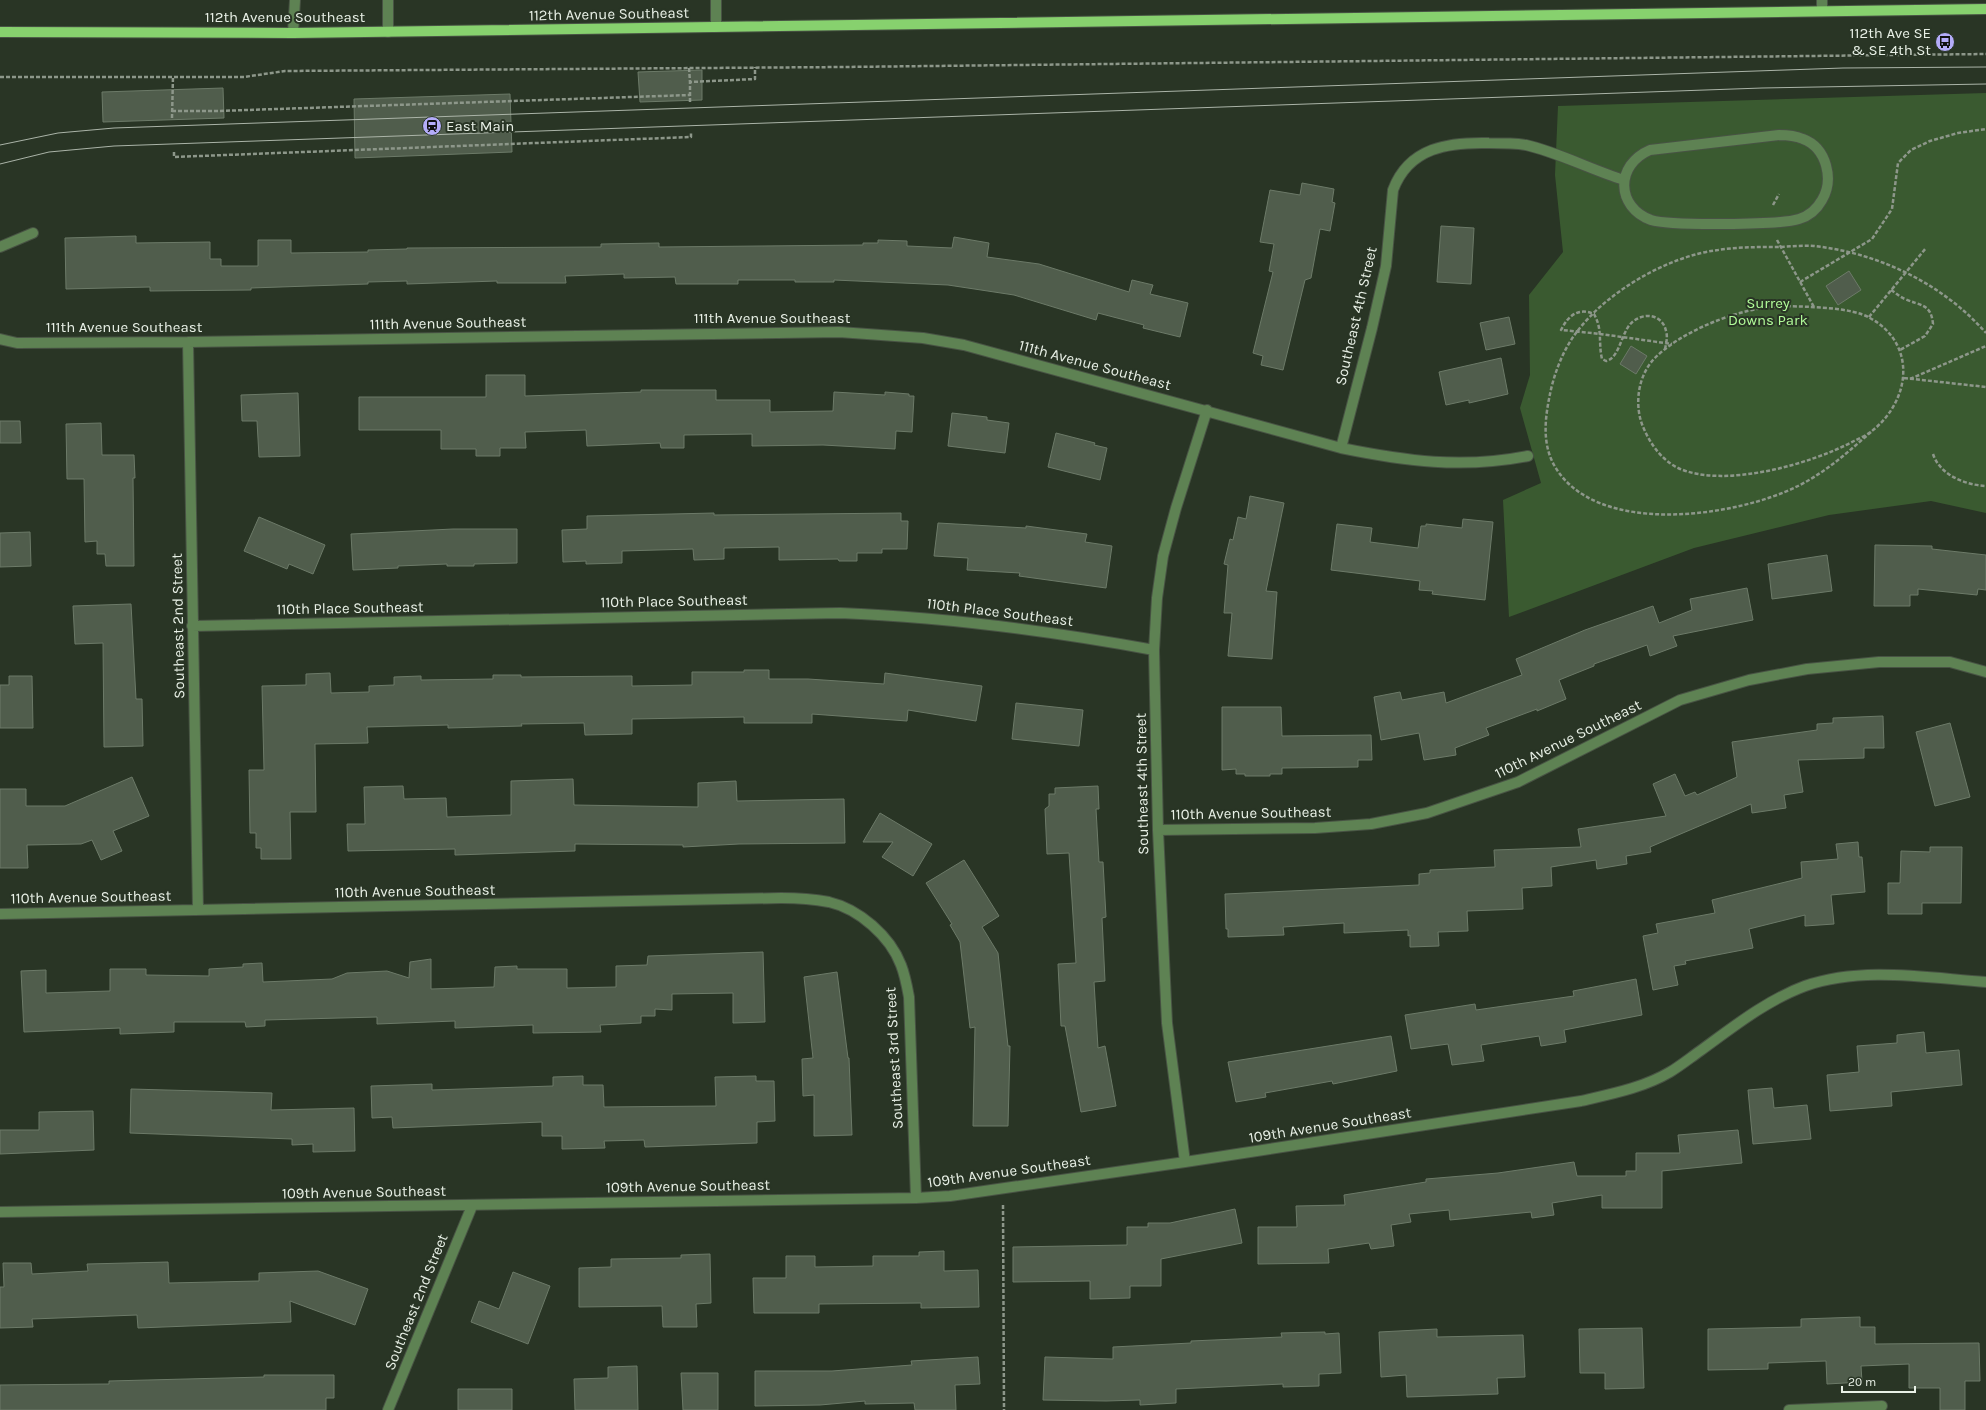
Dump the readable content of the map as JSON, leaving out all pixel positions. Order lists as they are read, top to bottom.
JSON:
{
  "streets": {
    "main road": ["112th Avenue Southeast"],
    "street": [
      "Southeast 4th Street",
      "111th Avenue Southeast",
      "110th Place Southeast",
      "Southeast 2nd Street",
      "110th Avenue Southeast",
      "Southeast 3rd Street",
      "109th Avenue Southeast"
    ]
  },
  "crossings": [
    ["Southeast 4th Street", "111th Avenue Southeast"],
    ["Southeast 4th Street", "110th Place Southeast"],
    ["Southeast 4th Street", "110th Avenue Southeast"],
    ["Southeast 4th Street", "109th Avenue Southeast"],
    ["111th Avenue Southeast", "Southeast 2nd Street"],
    ["110th Place Southeast", "Southeast 2nd Street"],
    ["Southeast 2nd Street", "110th Avenue Southeast"],
    ["Southeast 2nd Street", "109th Avenue Southeast"],
    ["110th Avenue Southeast", "Southeast 3rd Street"],
    ["Southeast 3rd Street", "109th Avenue Southeast"]
  ],
  "parks": ["Surrey Downs Park"],
  "places": {
    "bus stop": ["112th Ave SE & SE 4th St"],
    "station": ["East Main"]
  },
  "scale_bar": "20 m"
}
